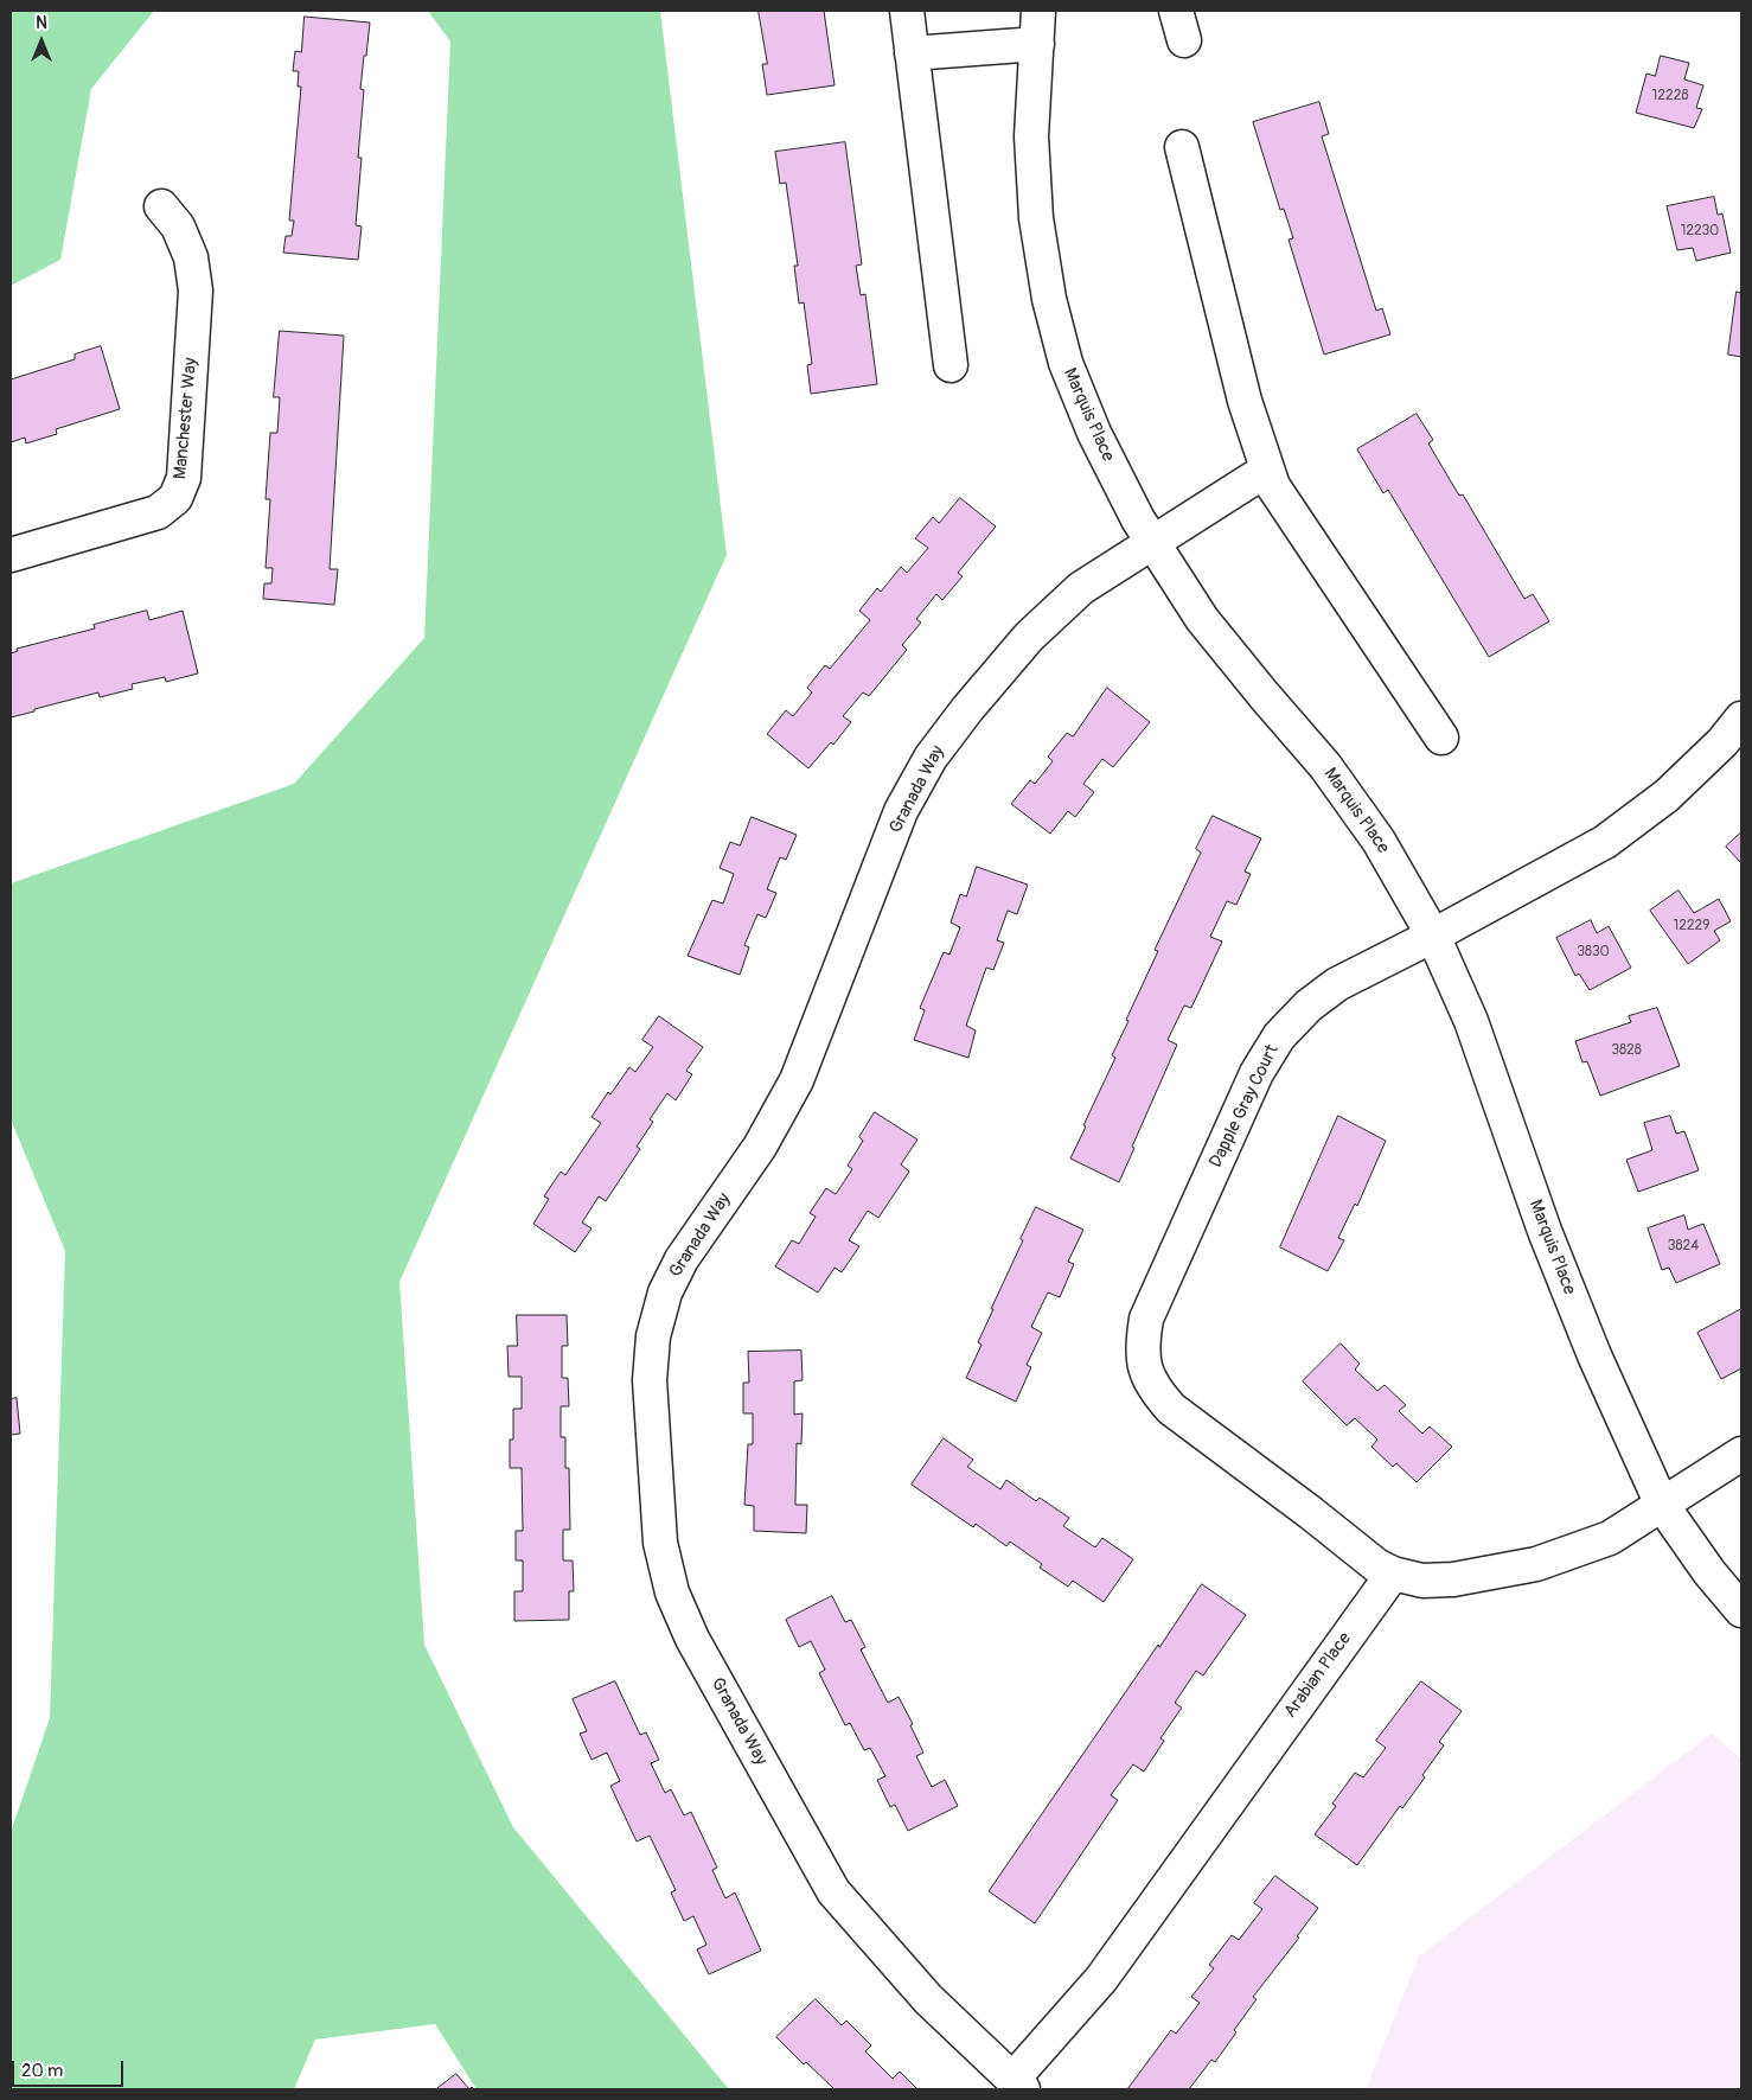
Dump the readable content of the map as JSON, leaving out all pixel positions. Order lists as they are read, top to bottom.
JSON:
{
  "streets": {
    "street": [
      "Marquis Place",
      "Manchester Way",
      "Granada Way",
      "Dapple Gray Court",
      "Arabian Place"
    ]
  },
  "crossings": [
    ["Marquis Place", "Granada Way"],
    ["Marquis Place", "Dapple Gray Court"],
    ["Granada Way", "Arabian Place"],
    ["Dapple Gray Court", "Arabian Place"]
  ],
  "house_numbers": [
    "12228",
    "12230",
    "12229",
    "3830",
    "3828",
    "3824"
  ],
  "scale_bar": "20 m",
  "north": "top"
}
